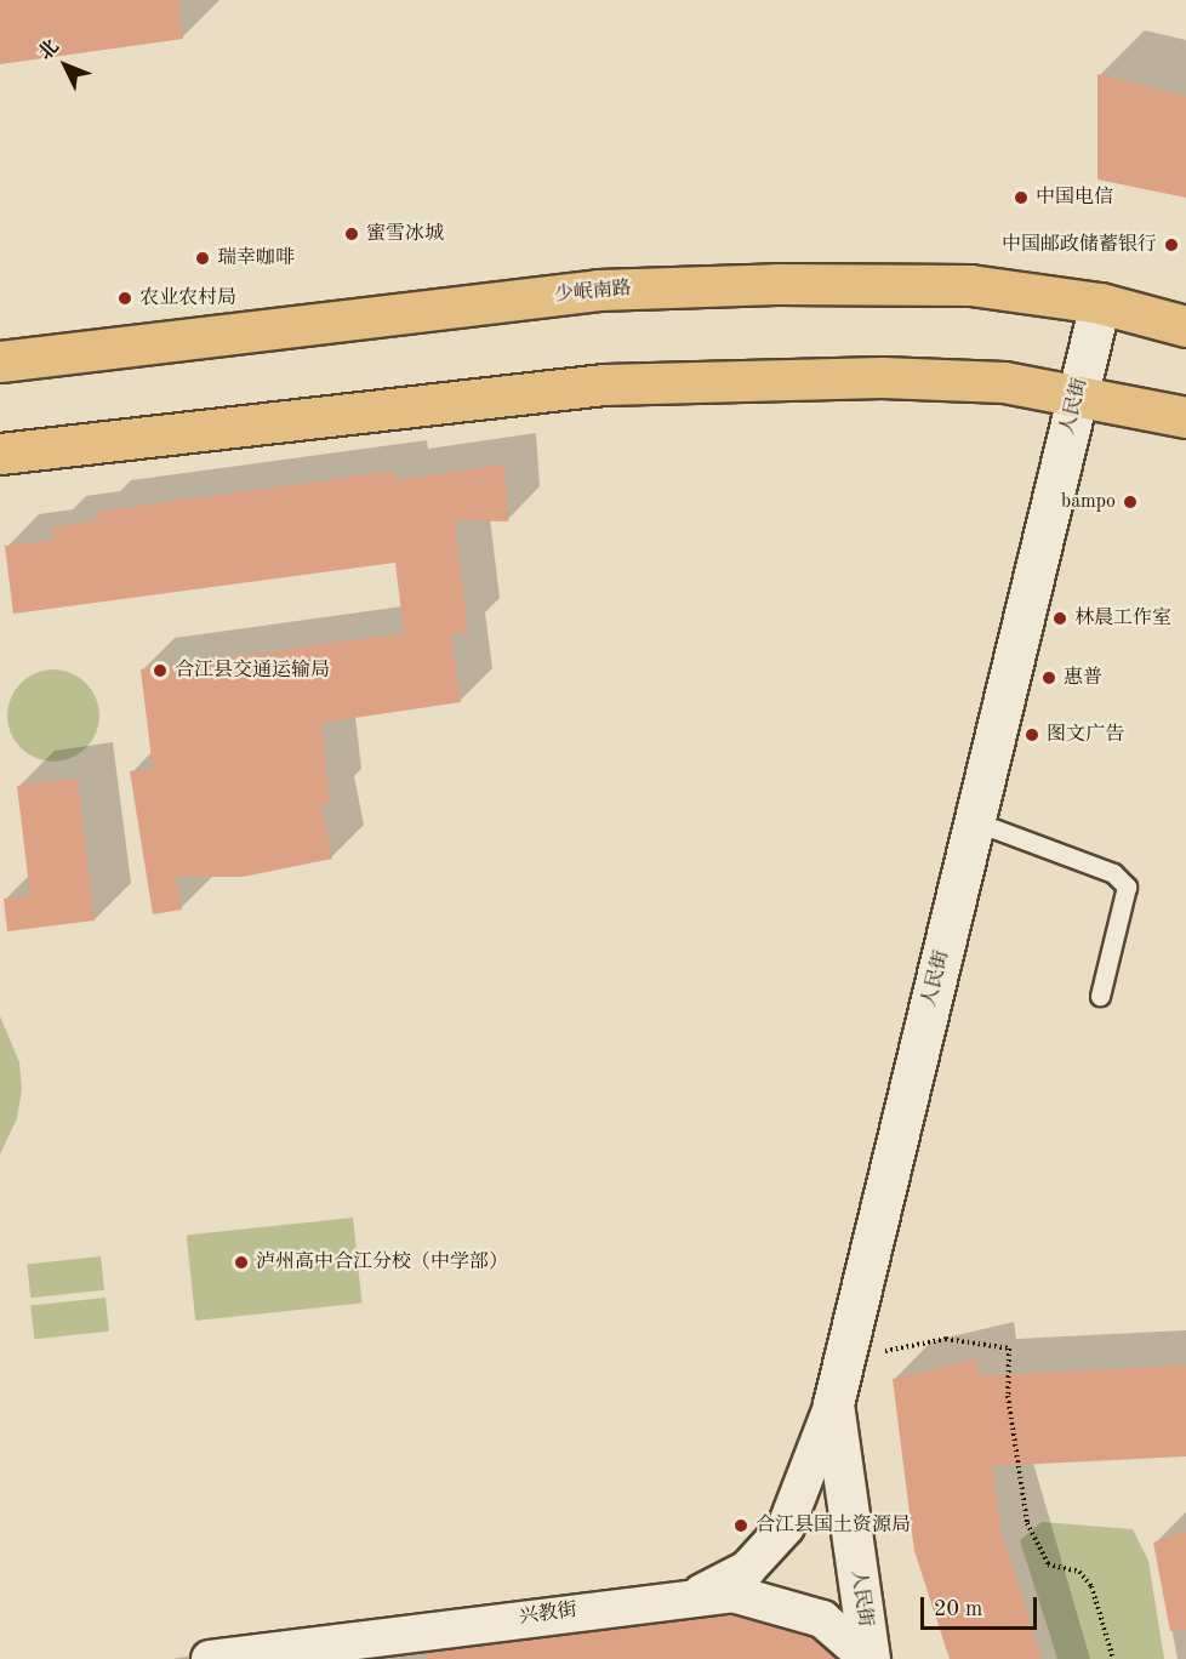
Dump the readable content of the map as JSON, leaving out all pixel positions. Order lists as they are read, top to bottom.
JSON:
{
  "streets": {
    "main road": ["少岷南路"],
    "street": ["人民街", "兴教街"]
  },
  "crossings": [
    ["少岷南路", "人民街"],
    ["人民街", "兴教街"]
  ],
  "places": [
    "中国电信",
    "蜜雪冰城",
    "中国邮政储蓄银行",
    "瑞幸咖啡",
    "农业农村局",
    "bampo",
    "林晨工作室",
    "合江县交通运输局",
    "惠普",
    "图文广告",
    "泸州高中合江分校（中学部）",
    "合江县国土资源局"
  ],
  "scale_bar": "20 m",
  "north": "top left"
}
